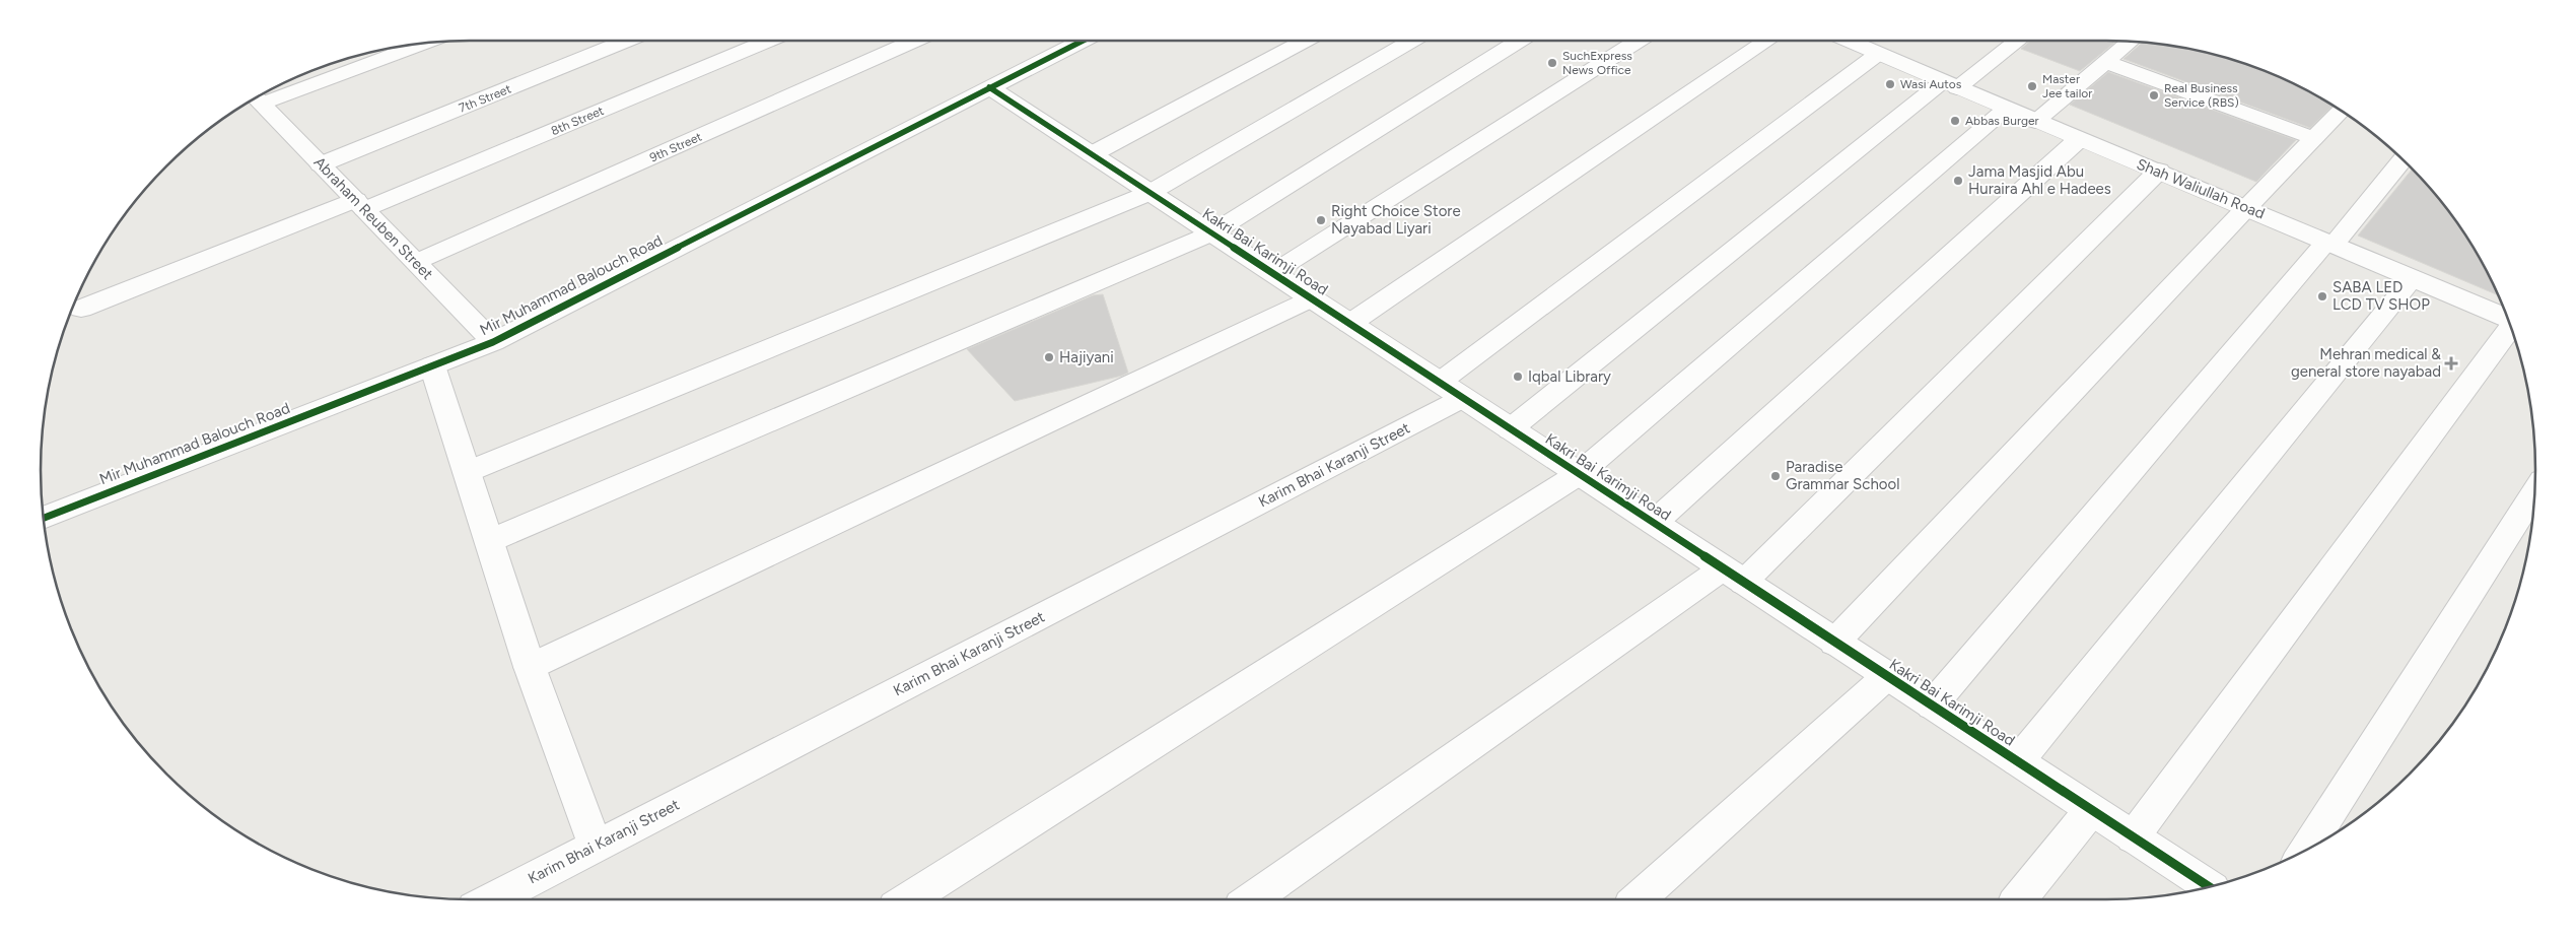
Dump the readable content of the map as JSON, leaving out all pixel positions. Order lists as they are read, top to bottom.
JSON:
{
  "streets": {
    "street": [
      "7th Street",
      "8th Street",
      "9th Street",
      "Shah Waliullah Road",
      "Abraham Reuben Street",
      "Kakri Bai Karimji Road",
      "Mir Muhammad Balouch Road",
      "Karim Bhai Karanji Street"
    ]
  },
  "crossings": [
    ["7th Street", "Abraham Reuben Street"],
    ["8th Street", "Abraham Reuben Street"],
    ["9th Street", "Abraham Reuben Street"],
    ["Shah Waliullah Road", "Karim Bhai Karanji Street"],
    ["Abraham Reuben Street", "Mir Muhammad Balouch Road"],
    ["Kakri Bai Karimji Road", "Mir Muhammad Balouch Road"],
    ["Kakri Bai Karimji Road", "Karim Bhai Karanji Street"]
  ],
  "places": {
    "other": [
      "SuchExpress News Office",
      "Wasi Autos",
      "Master Jee tailor",
      "Real Business Service (RBS)",
      "Abbas Burger",
      "Jama Masjid Abu Huraira Ahl e Hadees",
      "Right Choice Store Nayabad Liyari",
      "SABA LED LCD TV SHOP",
      "Hajiyani",
      "Iqbal Library",
      "Paradise Grammar School"
    ],
    "health": ["Mehran medical & general store nayabad"]
  }
}
